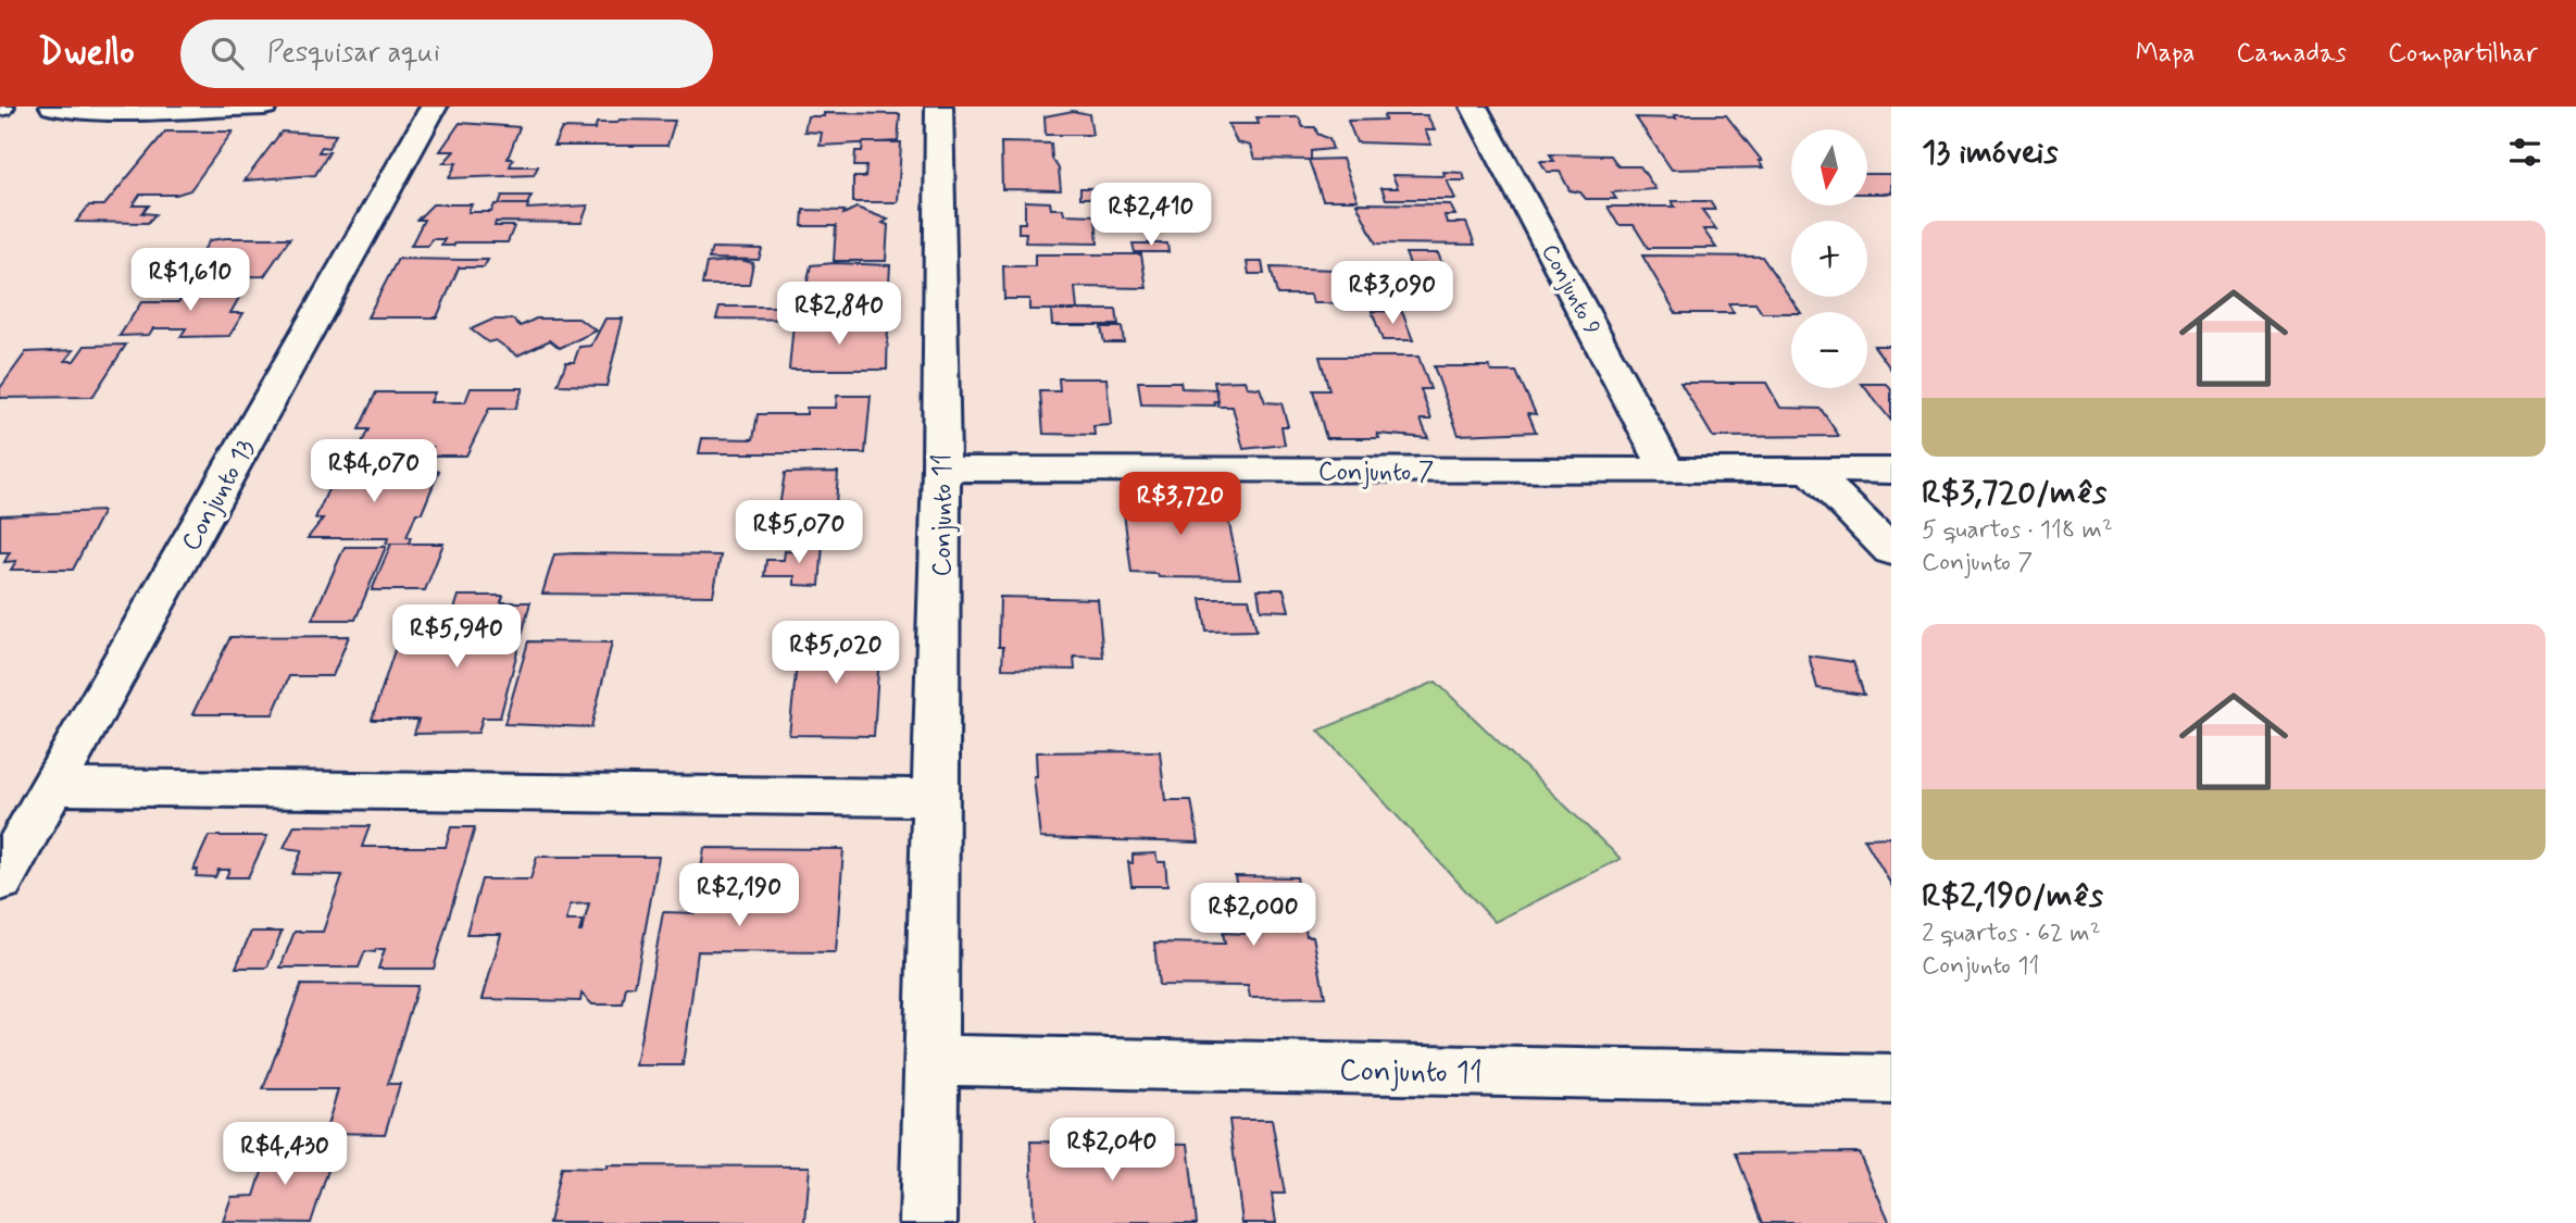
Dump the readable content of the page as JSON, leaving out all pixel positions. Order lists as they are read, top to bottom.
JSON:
{
  "streets": {
    "street": [
      "Conjunto 9",
      "Conjunto 7",
      "Conjunto 13",
      "Conjunto 11"
    ]
  },
  "crossings": [
    ["Conjunto 9", "Conjunto 7"],
    ["Conjunto 7", "Conjunto 11"]
  ],
  "north": "bottom",
  "page": {
    "header": "Dwello",
    "search": "Pesquisar aqui",
    "nav": ["Mapa", "Camadas", "Compartilhar"],
    "heading": "13 imóveis",
    "map_buttons": ["+", "−"],
    "price": [
      "R$2,410",
      "R$1,610",
      "R$3,090",
      "R$2,840",
      "R$4,070",
      "R$3,720",
      "R$5,070",
      "R$5,940",
      "R$5,020",
      "R$2,190",
      "R$2,000",
      "R$2,040",
      "R$4,430"
    ],
    "list": [
      {
        "name": "R$3,720/mês",
        "note": "5 quartos · 118 m² · Conjunto 7"
      },
      {
        "name": "R$2,190/mês",
        "note": "2 quartos · 62 m² · Conjunto 11"
      }
    ]
  }
}
